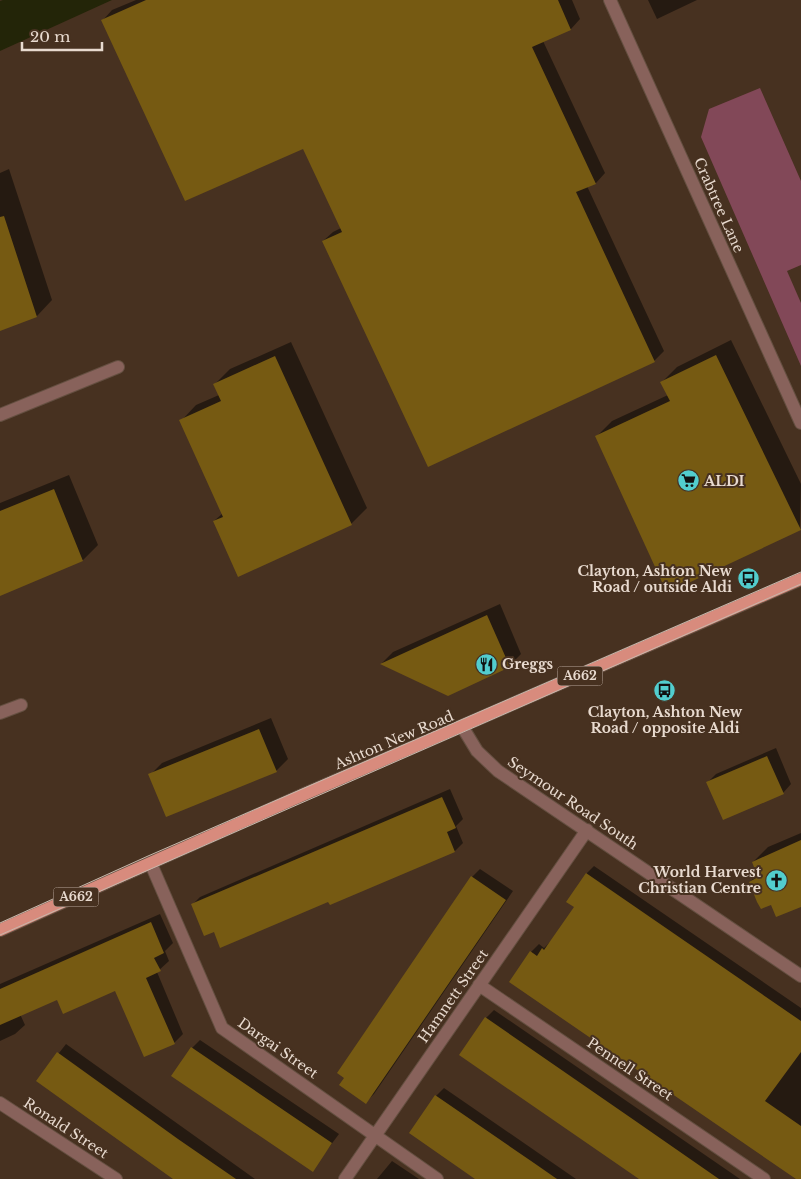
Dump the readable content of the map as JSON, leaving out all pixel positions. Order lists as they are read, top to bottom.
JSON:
{
  "streets": {
    "main road": ["A662", "Ashton New Road"],
    "street": [
      "Crabtree Lane",
      "Seymour Road South",
      "Hamnett Street",
      "Dargai Street",
      "Pennell Street",
      "Ronald Street"
    ]
  },
  "crossings": [
    ["Ashton New Road", "Seymour Road South"],
    ["Ashton New Road", "Dargai Street"],
    ["Seymour Road South", "Hamnett Street"],
    ["Hamnett Street", "Dargai Street"],
    ["Hamnett Street", "Pennell Street"]
  ],
  "places": {
    "supermarket": ["ALDI"],
    "bus stop": ["Clayton, Ashton New Road / outside Aldi", "Clayton, Ashton New Road / opposite Aldi"],
    "restaurant": ["Greggs"],
    "church": ["World Harvest Christian Centre"]
  },
  "scale_bar": "20 m"
}
